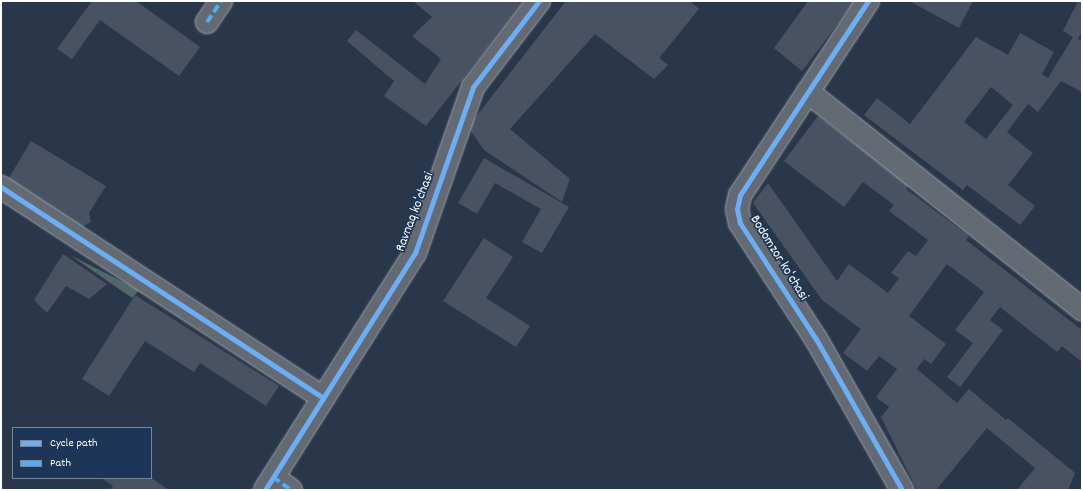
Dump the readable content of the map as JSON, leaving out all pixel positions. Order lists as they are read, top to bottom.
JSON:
{
  "streets": {
    "street": ["Ravnaq koʻchasi", "Bodomzor koʻchasi"]
  },
  "legend": ["Cycle path", "Path"]
}
